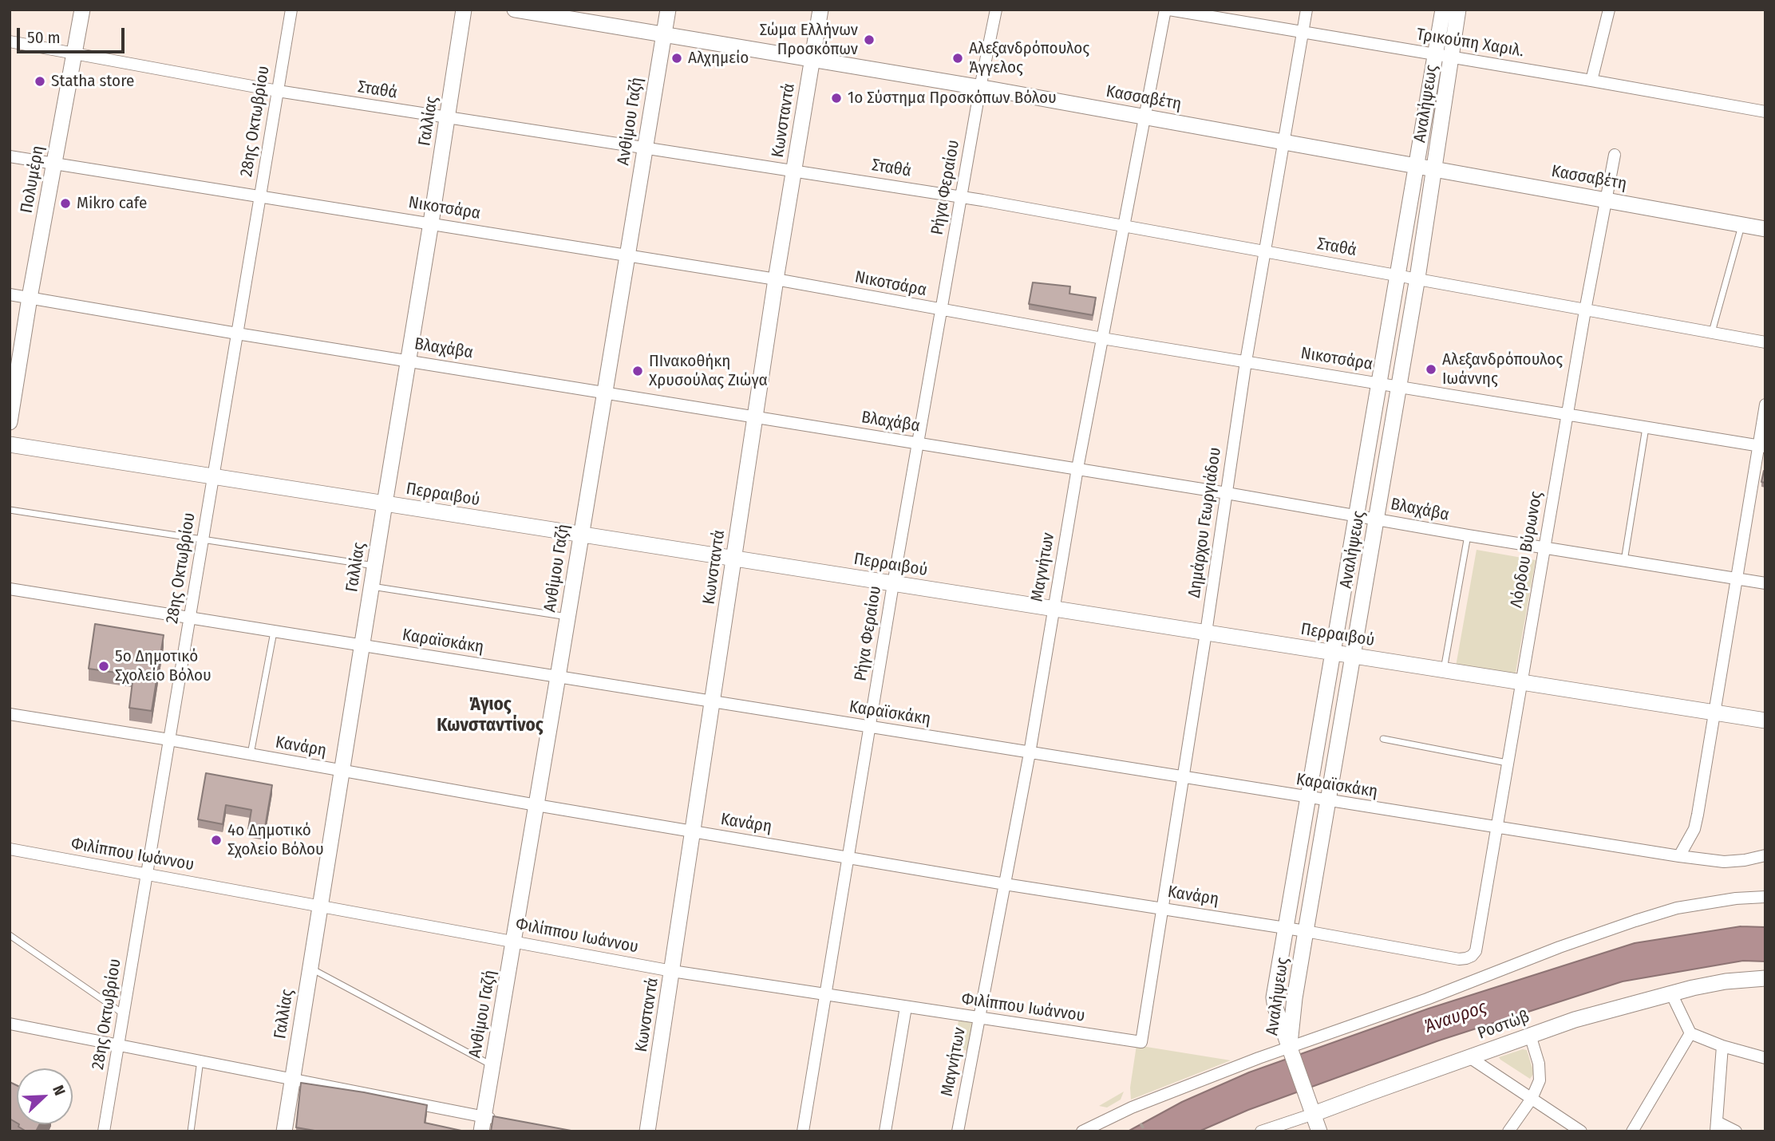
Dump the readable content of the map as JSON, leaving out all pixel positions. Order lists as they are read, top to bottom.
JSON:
{
  "streets": {
    "street": [
      "Τρικούπη Χαριλ.",
      "Σταθά",
      "Κασσαβέτη",
      "Αναλήψεως",
      "Κωνσταντά",
      "28ης Οκτωβρίου",
      "Γαλλίας",
      "Ανθίμου Γαζή",
      "Πολυμέρη",
      "Ρήγα Φεραίου",
      "Νικοτσάρα",
      "Βλαχάβα",
      "Περραιβού",
      "Δημάρχου Γεωργιάδου",
      "Λόρδου Βύρωνος",
      "Μαγνήτων",
      "Καραϊσκάκη",
      "Κανάρη",
      "Φιλίππου Ιωάννου",
      "Ροστώβ"
    ]
  },
  "crossings": [
    ["Τρικούπη Χαριλ.", "Αναλήψεως"],
    ["Τρικούπη Χαριλ.", "Δημάρχου Γεωργιάδου"],
    ["Τρικούπη Χαριλ.", "Μαγνήτων"],
    ["Σταθά", "Αναλήψεως"],
    ["Σταθά", "Κωνσταντά"],
    ["Σταθά", "28ης Οκτωβρίου"],
    ["Σταθά", "Γαλλίας"],
    ["Σταθά", "Ανθίμου Γαζή"],
    ["Σταθά", "Πολυμέρη"],
    ["Σταθά", "Ρήγα Φεραίου"],
    ["Σταθά", "Δημάρχου Γεωργιάδου"],
    ["Σταθά", "Λόρδου Βύρωνος"],
    ["Σταθά", "Μαγνήτων"],
    ["Κασσαβέτη", "Αναλήψεως"],
    ["Κασσαβέτη", "Κωνσταντά"],
    ["Κασσαβέτη", "Ανθίμου Γαζή"],
    ["Κασσαβέτη", "Ρήγα Φεραίου"],
    ["Κασσαβέτη", "Δημάρχου Γεωργιάδου"],
    ["Κασσαβέτη", "Λόρδου Βύρωνος"],
    ["Κασσαβέτη", "Μαγνήτων"],
    ["Αναλήψεως", "Νικοτσάρα"],
    ["Αναλήψεως", "Βλαχάβα"],
    ["Αναλήψεως", "Περραιβού"],
    ["Αναλήψεως", "Καραϊσκάκη"],
    ["Αναλήψεως", "Κανάρη"],
    ["Κωνσταντά", "Νικοτσάρα"],
    ["Κωνσταντά", "Βλαχάβα"],
    ["Κωνσταντά", "Περραιβού"],
    ["Κωνσταντά", "Καραϊσκάκη"],
    ["Κωνσταντά", "Κανάρη"],
    ["Κωνσταντά", "Φιλίππου Ιωάννου"],
    ["28ης Οκτωβρίου", "Νικοτσάρα"],
    ["28ης Οκτωβρίου", "Βλαχάβα"],
    ["28ης Οκτωβρίου", "Περραιβού"],
    ["28ης Οκτωβρίου", "Καραϊσκάκη"],
    ["28ης Οκτωβρίου", "Κανάρη"],
    ["28ης Οκτωβρίου", "Φιλίππου Ιωάννου"],
    ["Γαλλίας", "Νικοτσάρα"],
    ["Γαλλίας", "Βλαχάβα"],
    ["Γαλλίας", "Περραιβού"],
    ["Γαλλίας", "Καραϊσκάκη"],
    ["Γαλλίας", "Κανάρη"],
    ["Γαλλίας", "Φιλίππου Ιωάννου"],
    ["Ανθίμου Γαζή", "Νικοτσάρα"],
    ["Ανθίμου Γαζή", "Βλαχάβα"],
    ["Ανθίμου Γαζή", "Περραιβού"],
    ["Ανθίμου Γαζή", "Καραϊσκάκη"],
    ["Ανθίμου Γαζή", "Κανάρη"],
    ["Ανθίμου Γαζή", "Φιλίππου Ιωάννου"],
    ["Πολυμέρη", "Νικοτσάρα"],
    ["Πολυμέρη", "Βλαχάβα"],
    ["Ρήγα Φεραίου", "Νικοτσάρα"],
    ["Ρήγα Φεραίου", "Βλαχάβα"],
    ["Ρήγα Φεραίου", "Περραιβού"],
    ["Ρήγα Φεραίου", "Καραϊσκάκη"],
    ["Ρήγα Φεραίου", "Κανάρη"],
    ["Ρήγα Φεραίου", "Φιλίππου Ιωάννου"],
    ["Νικοτσάρα", "Δημάρχου Γεωργιάδου"],
    ["Νικοτσάρα", "Λόρδου Βύρωνος"],
    ["Νικοτσάρα", "Μαγνήτων"],
    ["Βλαχάβα", "Δημάρχου Γεωργιάδου"],
    ["Βλαχάβα", "Λόρδου Βύρωνος"],
    ["Βλαχάβα", "Μαγνήτων"],
    ["Περραιβού", "Δημάρχου Γεωργιάδου"],
    ["Περραιβού", "Λόρδου Βύρωνος"],
    ["Περραιβού", "Μαγνήτων"],
    ["Δημάρχου Γεωργιάδου", "Καραϊσκάκη"],
    ["Δημάρχου Γεωργιάδου", "Κανάρη"],
    ["Δημάρχου Γεωργιάδου", "Φιλίππου Ιωάννου"],
    ["Λόρδου Βύρωνος", "Καραϊσκάκη"],
    ["Λόρδου Βύρωνος", "Κανάρη"],
    ["Μαγνήτων", "Καραϊσκάκη"],
    ["Μαγνήτων", "Κανάρη"],
    ["Μαγνήτων", "Φιλίππου Ιωάννου"]
  ],
  "districts": ["Άγιος Κωνσταντίνος"],
  "water": ["Άναυρος"],
  "places": [
    "Σώμα Ελλήνων Προσκόπων",
    "Αλχημείο",
    "Αλεξανδρόπουλος Άγγελος",
    "Statha store",
    "1ο Σύστημα Προσκόπων Βόλου",
    "Mikro cafe",
    "Αλεξανδρόπουλος Ιωάννης",
    "ΠΙνακοθήκη Χρυσούλας Ζιώγα",
    "5ο Δημοτικό Σχολείο Βόλου",
    "4ο Δημοτικό Σχολείο Βόλου"
  ],
  "scale_bar": "50 m",
  "north": "top right"
}
